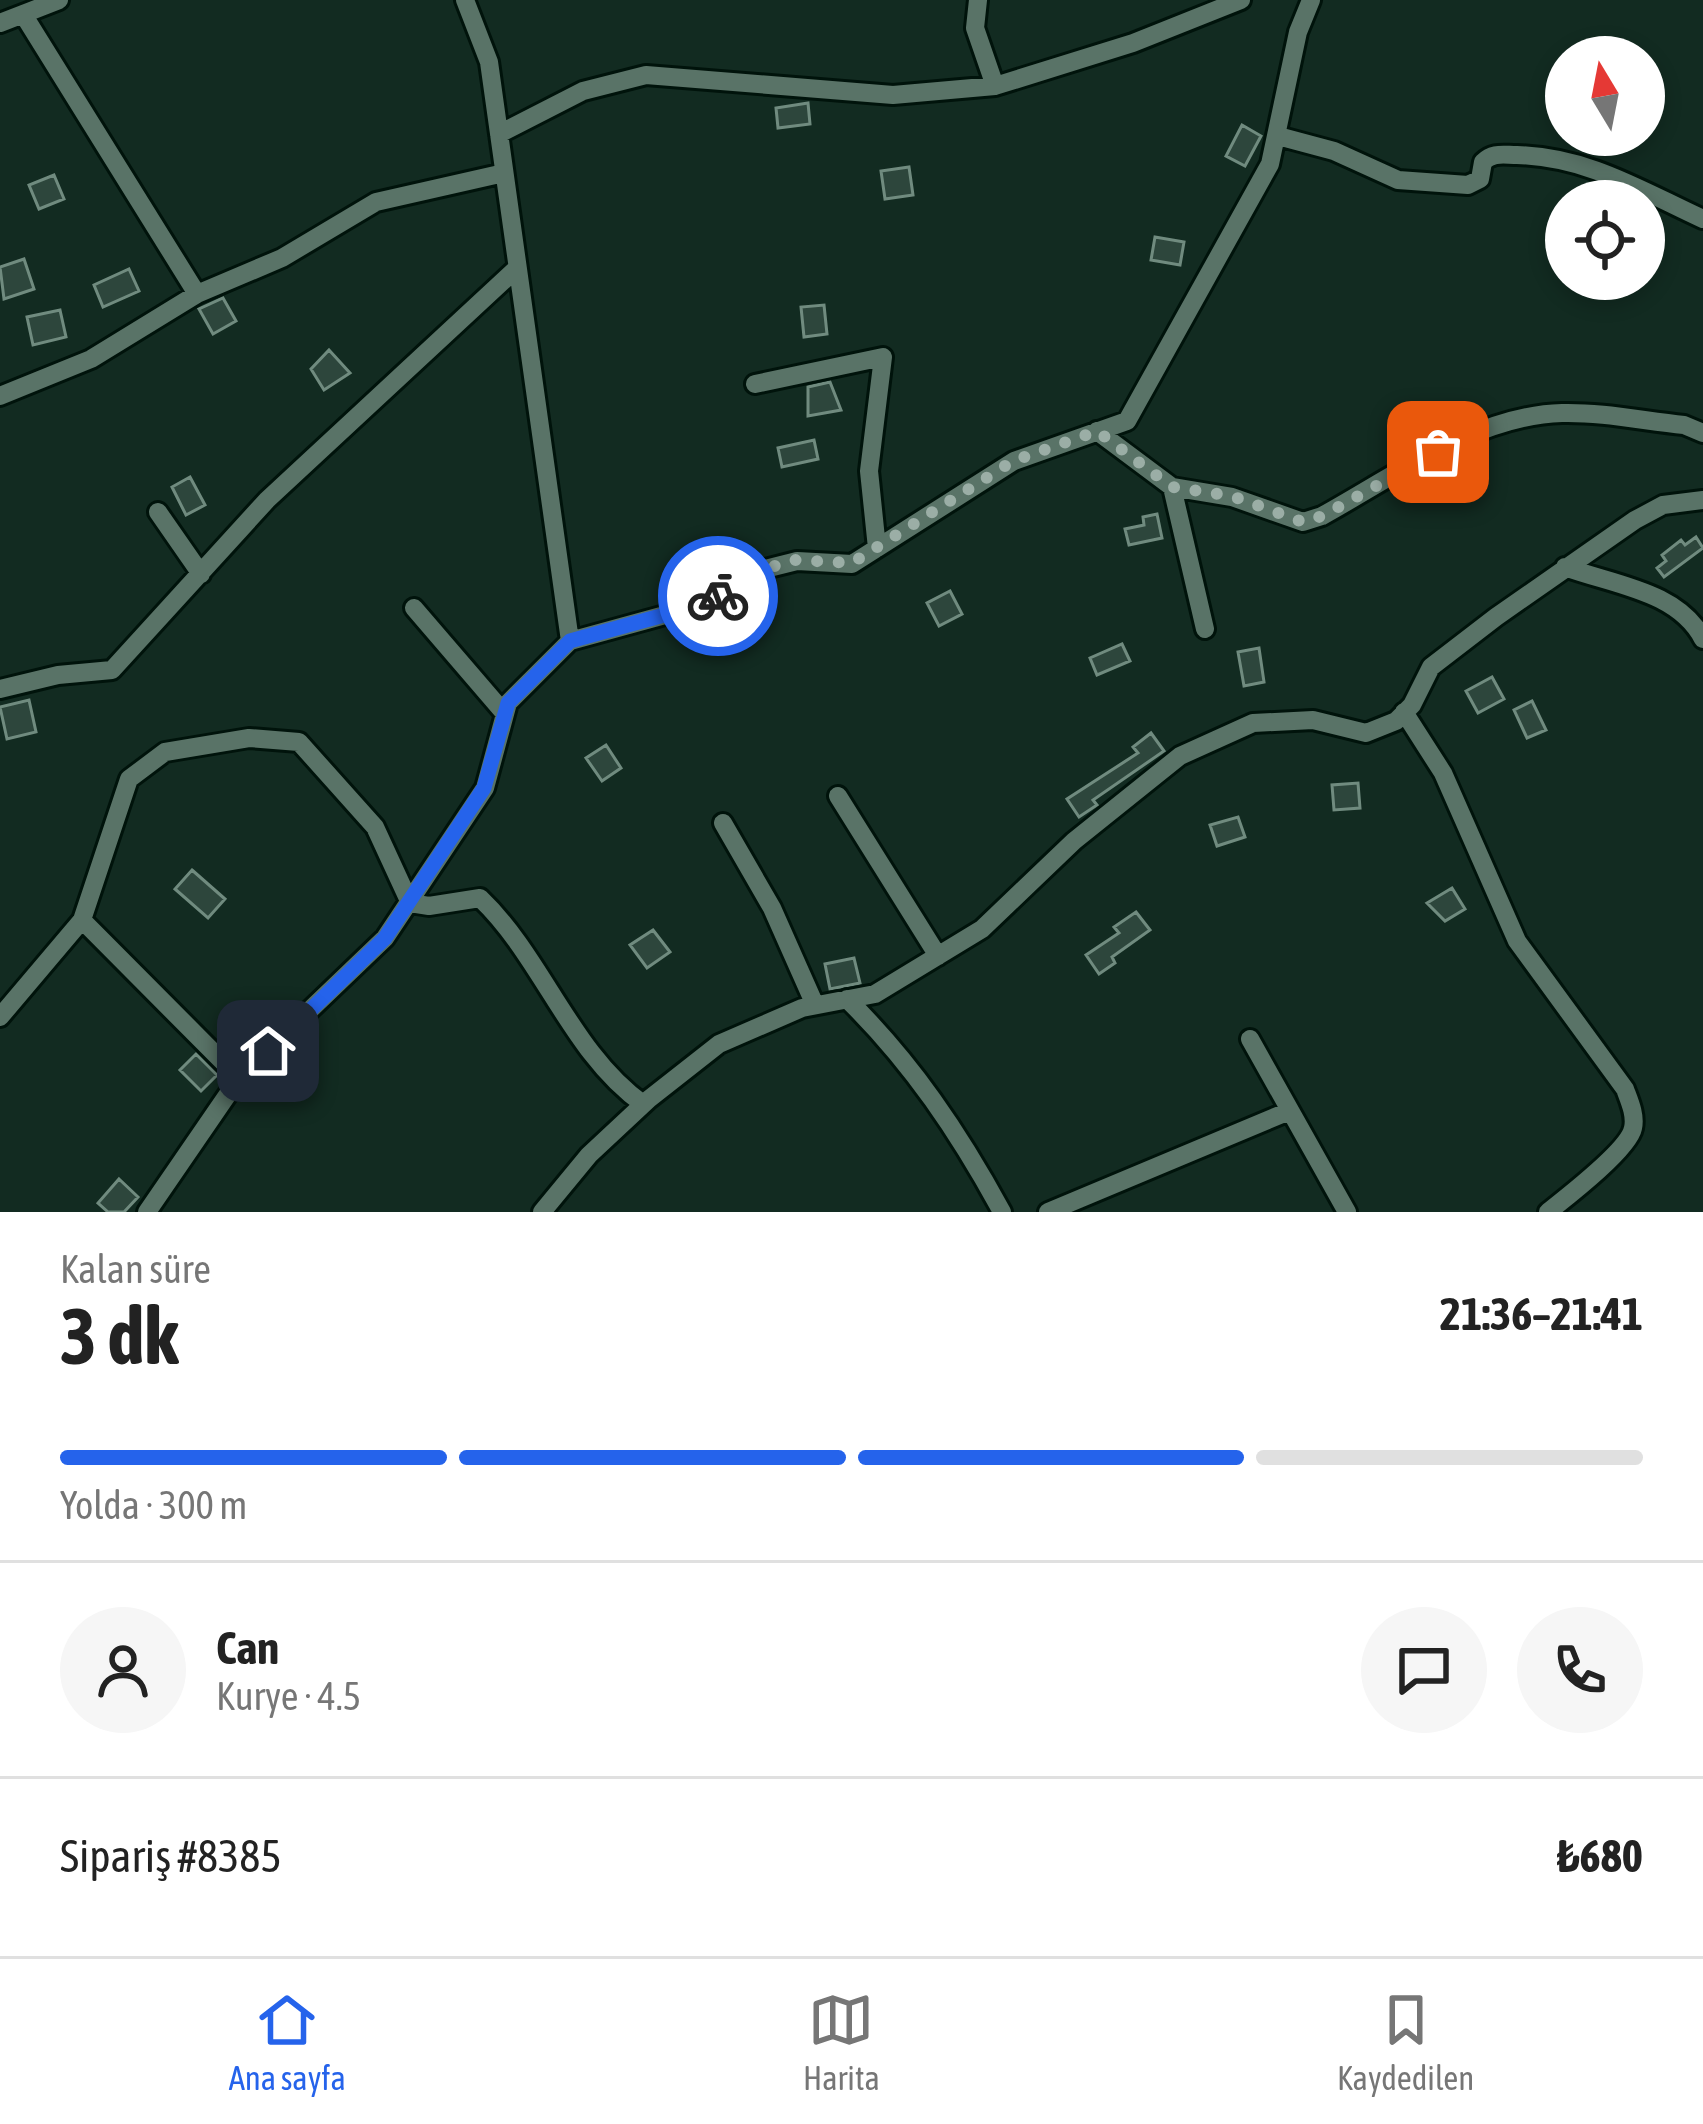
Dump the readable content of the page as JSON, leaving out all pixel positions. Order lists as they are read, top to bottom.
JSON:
{
  "north": "top",
  "page": {
    "heading": ["3 dk", "Kalan süre", "21:36–21:41"],
    "panel": [
      "Can",
      "Kurye · 4.5",
      "Sipariş #8385",
      "₺680"
    ],
    "bar": "Yolda · 300 m",
    "tabs": ["Ana sayfa", "Harita", "Kaydedilen"]
  }
}
